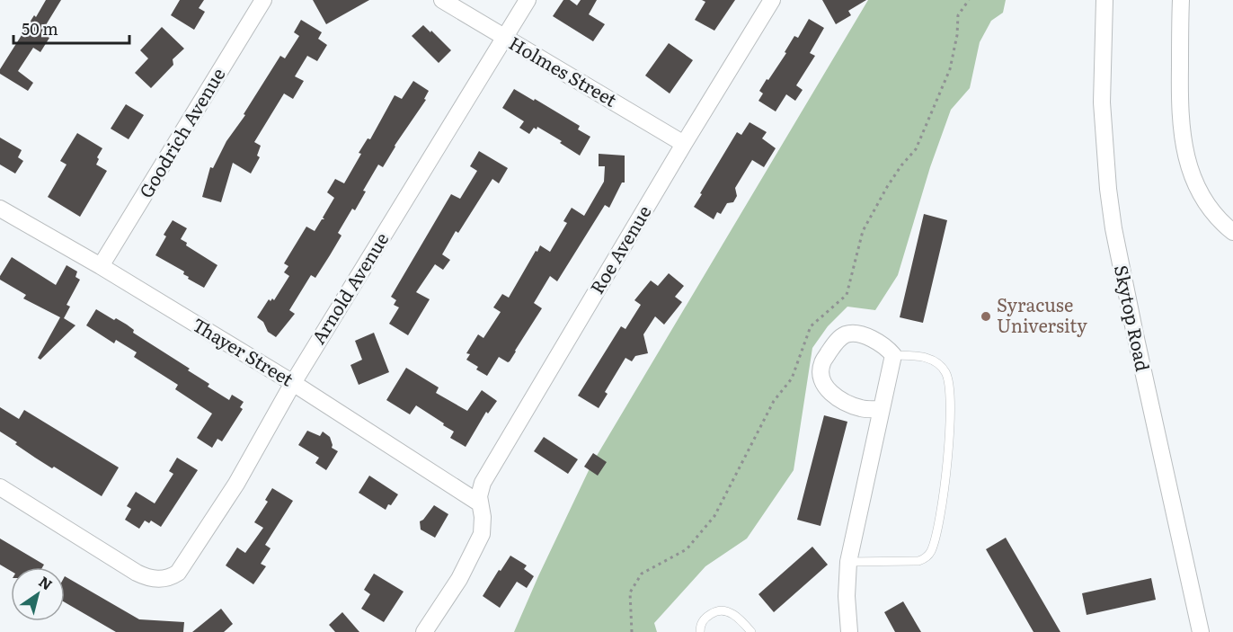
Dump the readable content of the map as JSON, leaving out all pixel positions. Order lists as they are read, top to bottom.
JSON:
{
  "streets": {
    "street": [
      "Holmes Street",
      "Goodrich Avenue",
      "Roe Avenue",
      "Arnold Avenue",
      "Skytop Road",
      "Thayer Street"
    ]
  },
  "crossings": [
    ["Holmes Street", "Roe Avenue"],
    ["Holmes Street", "Arnold Avenue"],
    ["Goodrich Avenue", "Thayer Street"],
    ["Roe Avenue", "Thayer Street"],
    ["Arnold Avenue", "Thayer Street"]
  ],
  "places": ["Syracuse University"],
  "scale_bar": "50 m",
  "north": "top right"
}
